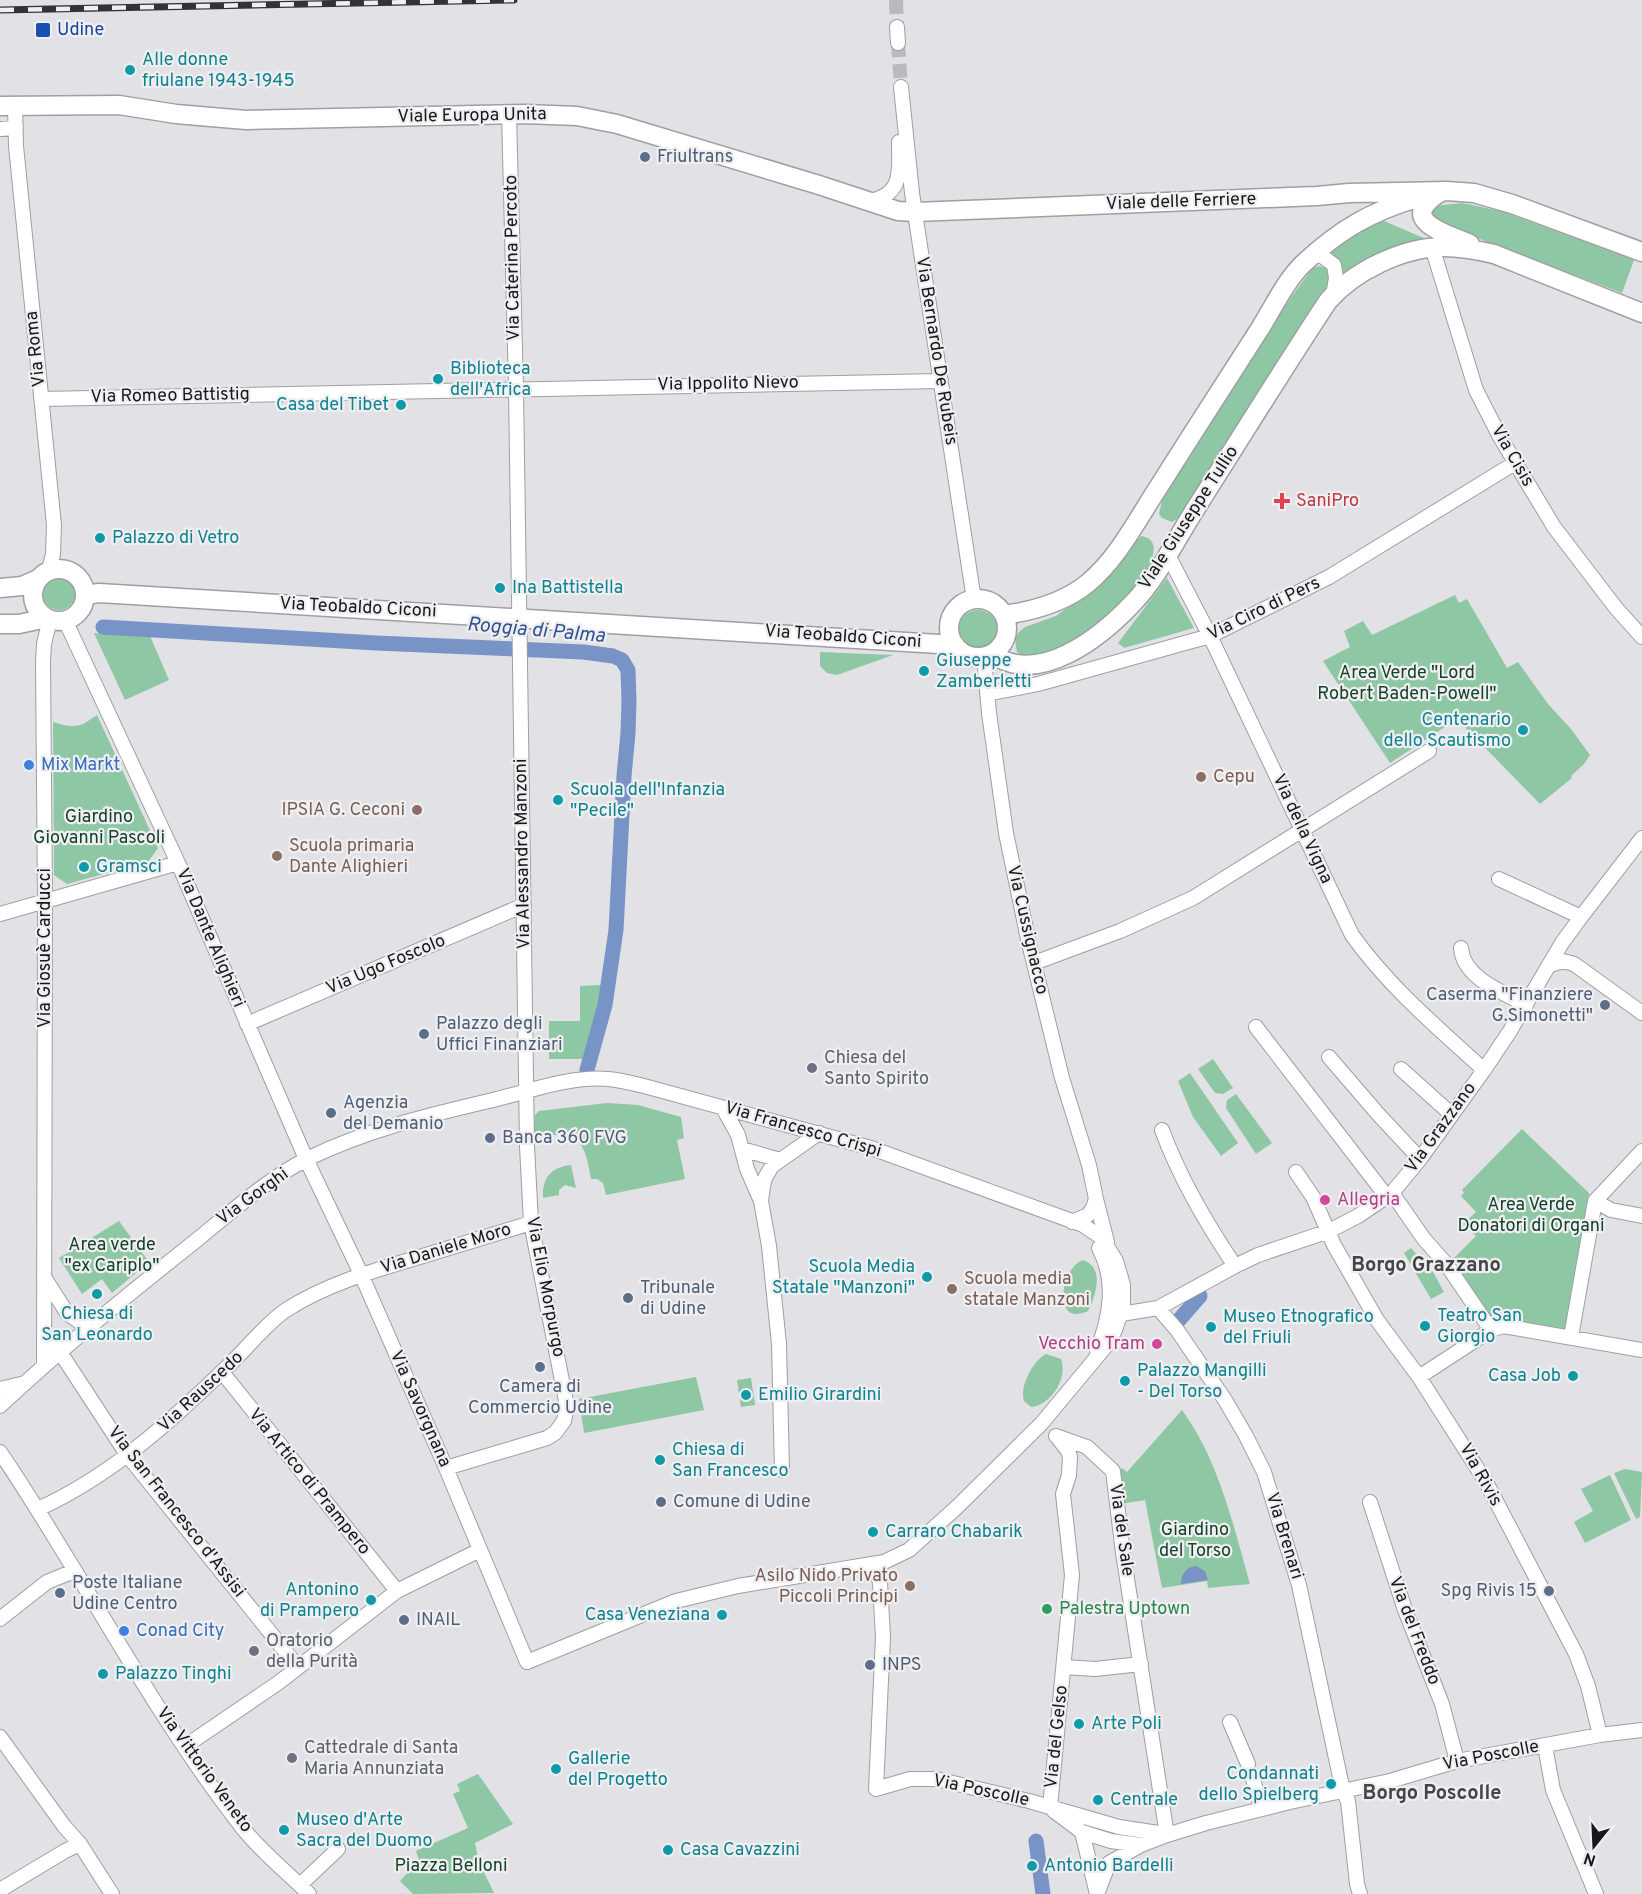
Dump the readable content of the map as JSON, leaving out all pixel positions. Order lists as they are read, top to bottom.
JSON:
{
  "streets": {
    "main road": [
      "Viale Europa Unita",
      "Viale delle Ferriere",
      "Viale Giuseppe Tullio",
      "Via Teobaldo Ciconi"
    ],
    "street": [
      "Via Caterina Percoto",
      "Via Roma",
      "Via Bernardo De Rubeis",
      "Via Ippolito Nievo",
      "Via Romeo Battistig",
      "Via Cisis",
      "Via Ciro di Pers",
      "Via della Vigna",
      "Via Alessandro Manzoni",
      "Via Cussignacco",
      "Via Dante Alighieri",
      "Via Giosuè Carducci",
      "Via Ugo Foscolo",
      "Via Grazzano",
      "Via Francesco Crispi",
      "Via Gorghi",
      "Via Daniele Moro",
      "Via Elio Morpurgo",
      "Via Rauscedo",
      "Via Savorgnana",
      "Via Rivis",
      "Via Artico di Prampero",
      "Via San Francesco d'Assisi",
      "Via del Sale",
      "Via Brenari",
      "Via del Freddo",
      "Via del Gelso",
      "Via Poscolle",
      "Via Vittorio Veneto"
    ]
  },
  "crossings": [
    ["Viale Europa Unita", "Viale delle Ferriere"],
    ["Viale Europa Unita", "Via Caterina Percoto"],
    ["Viale Europa Unita", "Via Roma"],
    ["Viale Europa Unita", "Via Bernardo De Rubeis"],
    ["Viale delle Ferriere", "Via Bernardo De Rubeis"],
    ["Via Caterina Percoto", "Via Ippolito Nievo"],
    ["Via Caterina Percoto", "Via Romeo Battistig"],
    ["Via Caterina Percoto", "Via Teobaldo Ciconi"],
    ["Via Caterina Percoto", "Via Alessandro Manzoni"],
    ["Via Roma", "Via Romeo Battistig"],
    ["Via Roma", "Via Teobaldo Ciconi"],
    ["Via Roma", "Via Dante Alighieri"],
    ["Via Roma", "Via Giosuè Carducci"],
    ["Via Bernardo De Rubeis", "Via Ippolito Nievo"],
    ["Via Bernardo De Rubeis", "Viale Giuseppe Tullio"],
    ["Via Bernardo De Rubeis", "Via Teobaldo Ciconi"],
    ["Via Bernardo De Rubeis", "Via Cussignacco"],
    ["Via Ippolito Nievo", "Via Romeo Battistig"],
    ["Via Cisis", "Viale Giuseppe Tullio"],
    ["Via Cisis", "Via Ciro di Pers"],
    ["Viale Giuseppe Tullio", "Via Teobaldo Ciconi"],
    ["Viale Giuseppe Tullio", "Via della Vigna"],
    ["Viale Giuseppe Tullio", "Via Cussignacco"],
    ["Via Teobaldo Ciconi", "Via Alessandro Manzoni"],
    ["Via Teobaldo Ciconi", "Via Cussignacco"],
    ["Via Teobaldo Ciconi", "Via Dante Alighieri"],
    ["Via Teobaldo Ciconi", "Via Giosuè Carducci"],
    ["Via Ciro di Pers", "Via della Vigna"],
    ["Via Ciro di Pers", "Via Cussignacco"],
    ["Via della Vigna", "Via Grazzano"],
    ["Via Alessandro Manzoni", "Via Ugo Foscolo"],
    ["Via Alessandro Manzoni", "Via Francesco Crispi"],
    ["Via Alessandro Manzoni", "Via Gorghi"],
    ["Via Alessandro Manzoni", "Via Elio Morpurgo"],
    ["Via Dante Alighieri", "Via Giosuè Carducci"],
    ["Via Dante Alighieri", "Via Ugo Foscolo"],
    ["Via Dante Alighieri", "Via Gorghi"],
    ["Via Dante Alighieri", "Via Savorgnana"],
    ["Via Giosuè Carducci", "Via Gorghi"],
    ["Via Giosuè Carducci", "Via San Francesco d'Assisi"],
    ["Via Grazzano", "Via Rivis"],
    ["Via Grazzano", "Via Brenari"],
    ["Via Francesco Crispi", "Via Gorghi"],
    ["Via Francesco Crispi", "Via Elio Morpurgo"],
    ["Via Gorghi", "Via Elio Morpurgo"],
    ["Via Gorghi", "Via Savorgnana"],
    ["Via Gorghi", "Via San Francesco d'Assisi"],
    ["Via Daniele Moro", "Via Elio Morpurgo"],
    ["Via Daniele Moro", "Via Rauscedo"],
    ["Via Daniele Moro", "Via Savorgnana"],
    ["Via Elio Morpurgo", "Via Savorgnana"],
    ["Via Rauscedo", "Via Savorgnana"],
    ["Via Rauscedo", "Via Artico di Prampero"],
    ["Via Rauscedo", "Via San Francesco d'Assisi"],
    ["Via Rauscedo", "Via Vittorio Veneto"],
    ["Via Savorgnana", "Via Poscolle"],
    ["Via Rivis", "Via Poscolle"],
    ["Via del Sale", "Via del Gelso"],
    ["Via del Sale", "Via Poscolle"],
    ["Via Brenari", "Via Poscolle"],
    ["Via del Freddo", "Via Poscolle"],
    ["Via del Gelso", "Via Poscolle"]
  ],
  "districts": ["Borgo Grazzano", "Borgo Poscolle"],
  "water": ["Roggia di Palma"],
  "parks": [
    "Area Verde \"Lord Robert Baden-Powell\"",
    "Giardino Giovanni Pascoli",
    "Area Verde Donatori di Organi",
    "Area verde \"ex Cariplo\"",
    "Giardino del Torso",
    "Piazza Belloni"
  ],
  "places": {
    "transit": ["Udine"],
    "other": [
      "Alle donne friulane 1943-1945",
      "Friultrans",
      "Biblioteca dell'Africa",
      "Casa del Tibet",
      "Palazzo di Vetro",
      "Ina Battistella",
      "Giuseppe Zamberletti",
      "Centenario dello Scautismo",
      "Mix Markt",
      "Cepu",
      "Scuola dell'Infanzia \"Pecile\"",
      "IPSIA G. Ceconi",
      "Scuola primaria Dante Alighieri",
      "Gramsci",
      "Caserma \"Finanziere G.Simonetti\"",
      "Palazzo degli Uffici Finanziari",
      "Chiesa del Santo Spirito",
      "Agenzia del Demanio",
      "Banca 360 FVG",
      "Allegria",
      "Scuola Media Statale \"Manzoni\"",
      "Scuola media statale Manzoni",
      "Chiesa di San Leonardo",
      "Tribunale di Udine",
      "Teatro San Giorgio",
      "Museo Etnografico del Friuli",
      "Vecchio Tram",
      "Camera di Commercio Udine",
      "Casa Job",
      "Palazzo Mangilli - Del Torso",
      "Emilio Girardini",
      "Chiesa di San Francesco",
      "Comune di Udine",
      "Carraro Chabarik",
      "Asilo Nido Privato Piccoli Principi",
      "Spg Rivis 15",
      "Poste Italiane Udine Centro",
      "Antonino di Prampero",
      "Palestra Uptown",
      "Casa Veneziana",
      "INAIL",
      "Conad City",
      "Oratorio della Purità",
      "INPS",
      "Palazzo Tinghi",
      "Arte Poli",
      "Cattedrale di Santa Maria Annunziata",
      "Gallerie del Progetto",
      "Condannati dello Spielberg",
      "Centrale",
      "Museo d'Arte Sacra del Duomo",
      "Casa Cavazzini",
      "Antonio Bardelli"
    ],
    "health": ["SaniPro"]
  },
  "north": "bottom"
}
